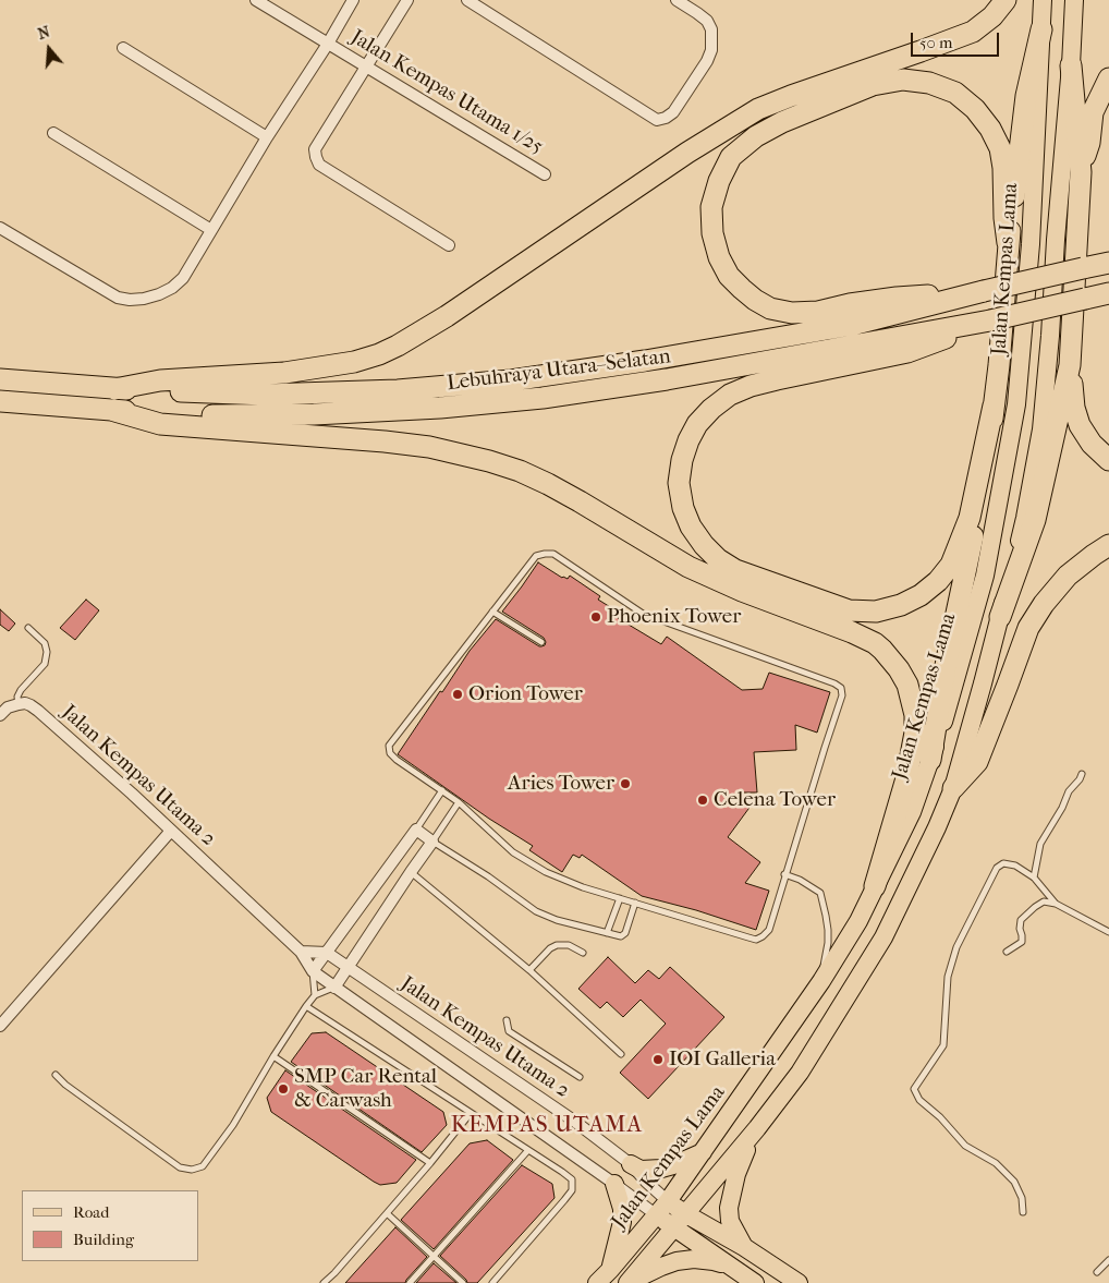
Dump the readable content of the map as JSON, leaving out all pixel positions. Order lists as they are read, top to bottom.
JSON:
{
  "streets": {
    "highway": ["Lebuhraya Utara–Selatan"],
    "main road": ["Jalan Kempas Lama"],
    "street": ["Jalan Kempas Utama 1/25", "Jalan Kempas Utama 2"]
  },
  "crossings": [
    ["Jalan Kempas Lama", "Jalan Kempas Utama 2"]
  ],
  "districts": ["KEMPAS UTAMA"],
  "places": [
    "Phoenix Tower",
    "Orion Tower",
    "Aries Tower",
    "Celena Tower",
    "IOI Galleria",
    "SMP Car Rental & Carwash"
  ],
  "legend": ["Road", "Building"],
  "scale_bar": "50 m",
  "north": "top"
}
